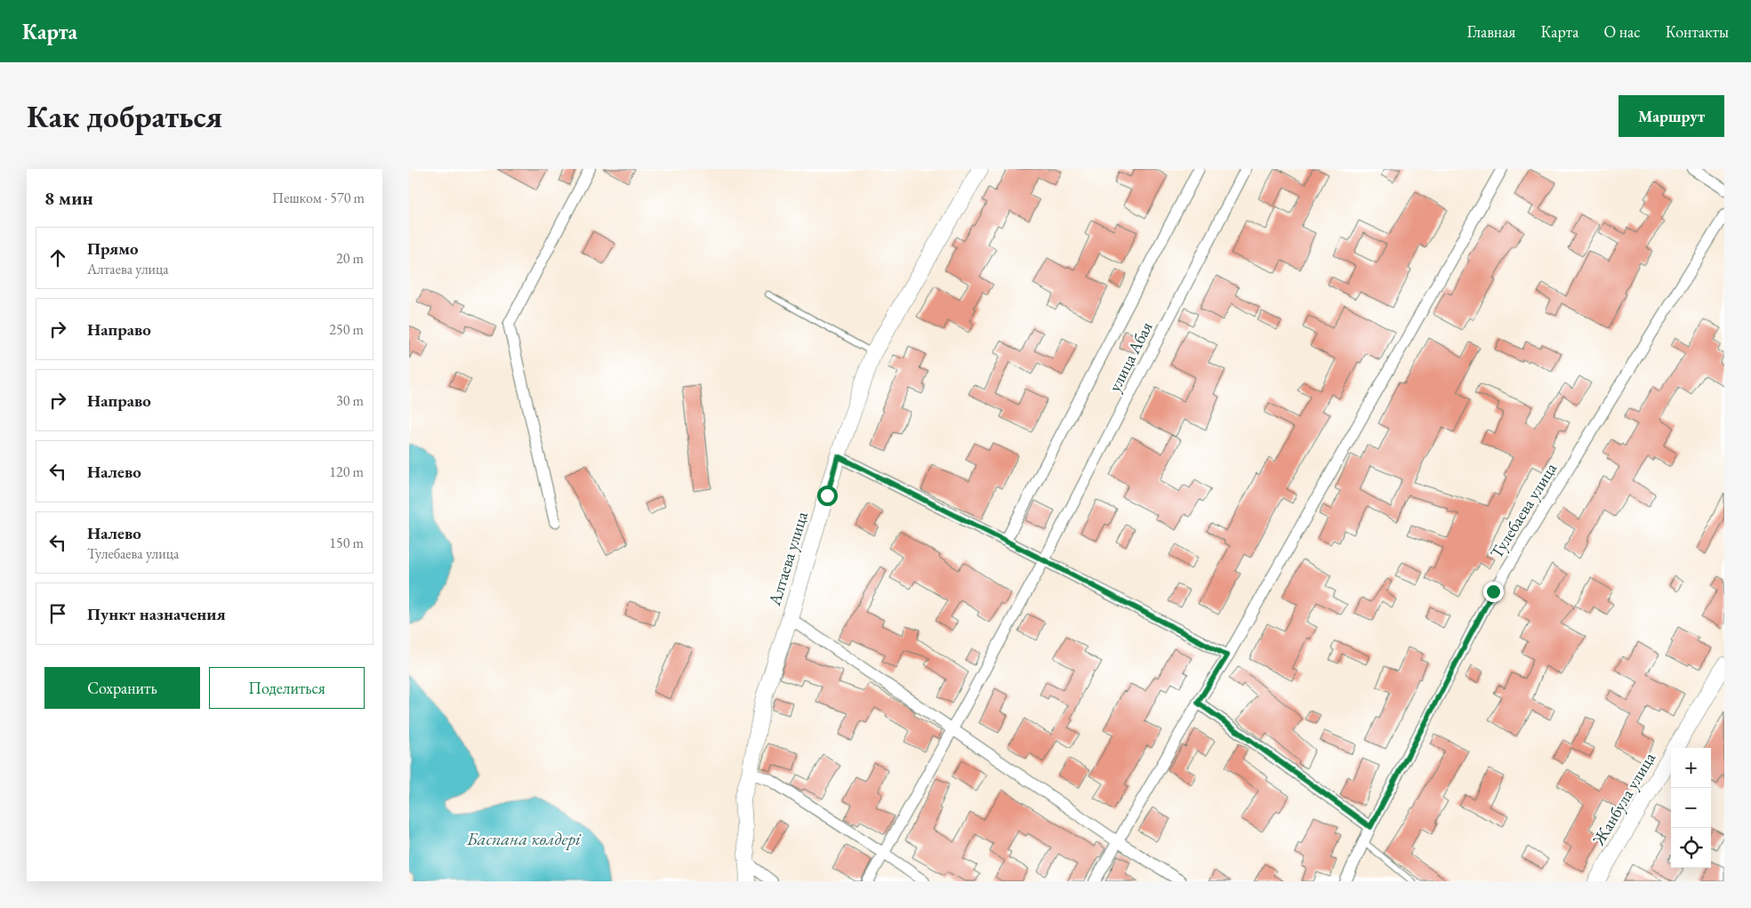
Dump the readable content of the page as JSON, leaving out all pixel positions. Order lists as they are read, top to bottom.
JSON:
{
  "streets": {
    "main road": ["Алтаева улица", "Жанбула улица"],
    "street": ["улица Абая", "Тулебаева улица"]
  },
  "water": ["Баспана көлдері"],
  "page": {
    "header": "Карта",
    "nav": [
      "Главная",
      "Карта",
      "О нас",
      "Контакты"
    ],
    "buttons": [
      "Маршрут",
      ["Сохранить", "Поделиться"]
    ],
    "title": "Как добраться",
    "heading": ["8 мин", "Пешком · 570 m"],
    "list": [
      ["Прямо", "Алтаева улица", "20 m"],
      ["Направо", "250 m"],
      ["Направо", "30 m"],
      ["Налево", "120 m"],
      ["Налево", "Тулебаева улица", "150 m"],
      "Пункт назначения"
    ],
    "map_buttons": ["+", "−"]
  }
}
